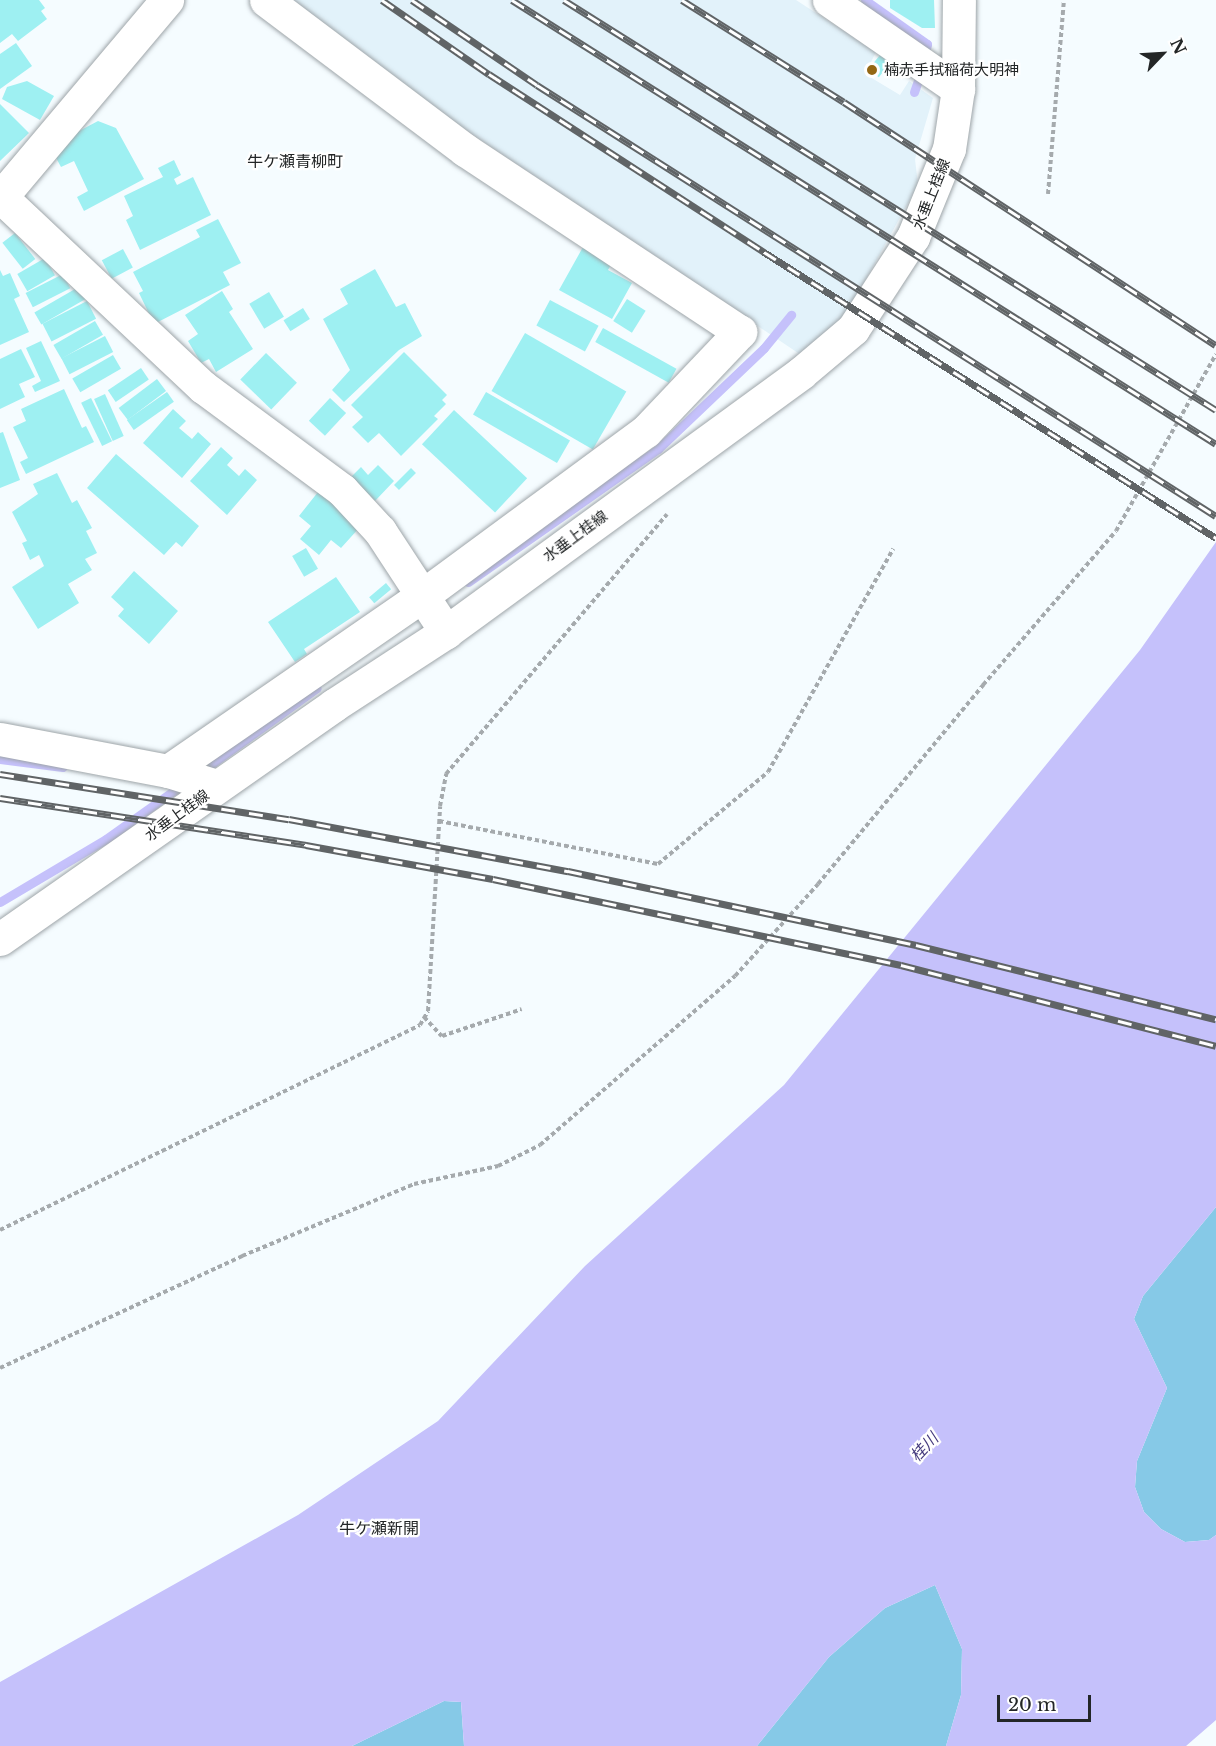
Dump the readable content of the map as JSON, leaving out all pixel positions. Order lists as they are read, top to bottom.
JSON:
{
  "streets": {
    "street": ["水垂上桂線"]
  },
  "districts": ["牛ケ瀬青柳町", "牛ケ瀬新開"],
  "water": ["桂川"],
  "places": ["楠赤手拭稲荷大明神"],
  "scale_bar": "20 m",
  "north": "top right"
}
